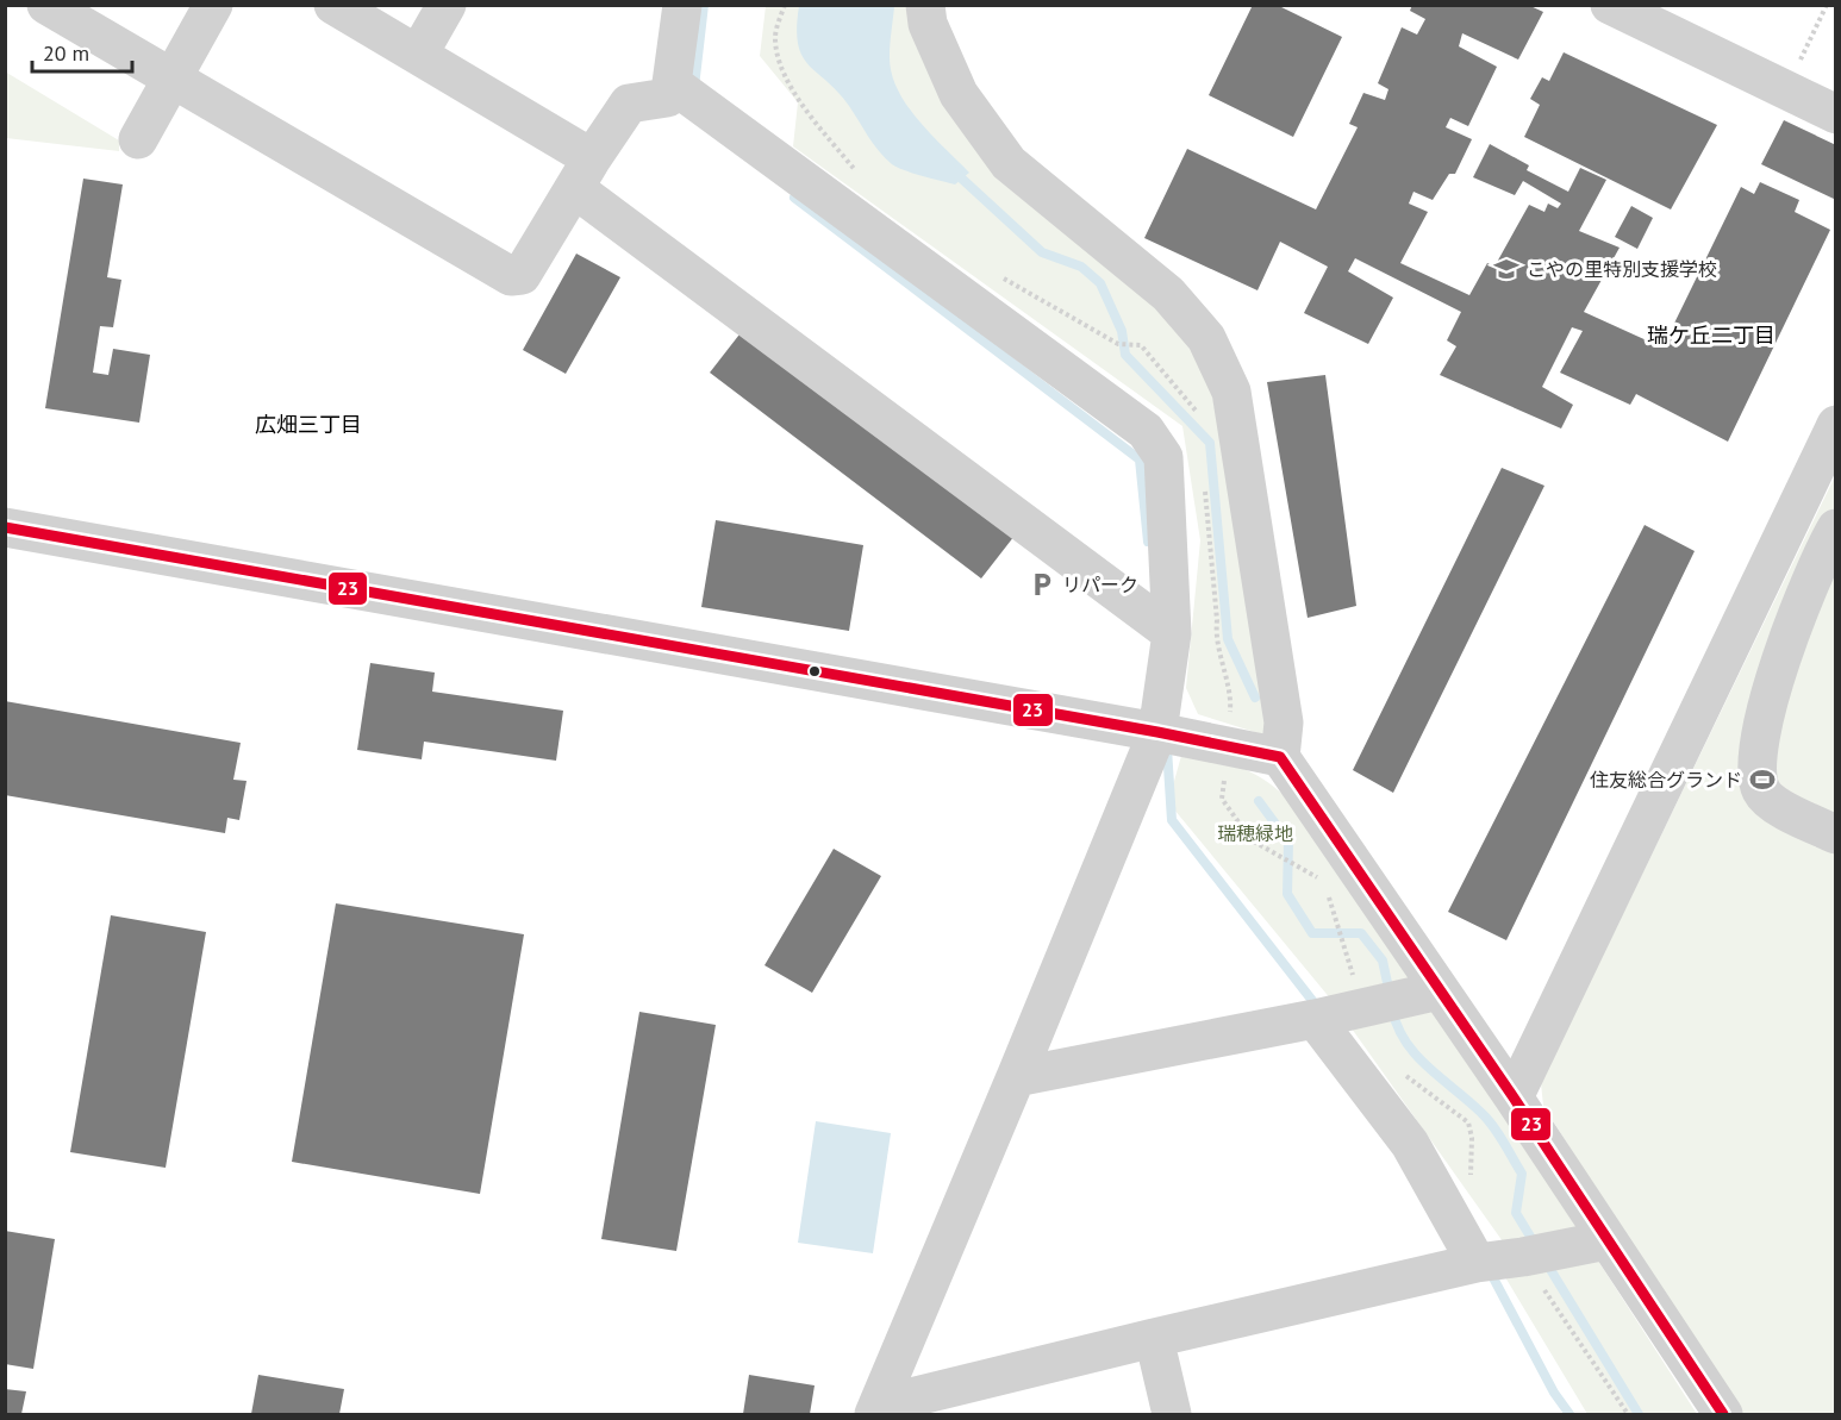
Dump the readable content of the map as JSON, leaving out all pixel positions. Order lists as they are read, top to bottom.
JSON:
{
  "districts": ["瑞ケ丘二丁目", "広畑三丁目"],
  "parks": ["瑞穂緑地"],
  "places": {
    "school or university": ["こやの里特別支援学校"],
    "parking": ["リパーク"],
    "sports": ["住友総合グランド"]
  },
  "lines": ["transit line 23"],
  "scale_bar": "20 m"
}
